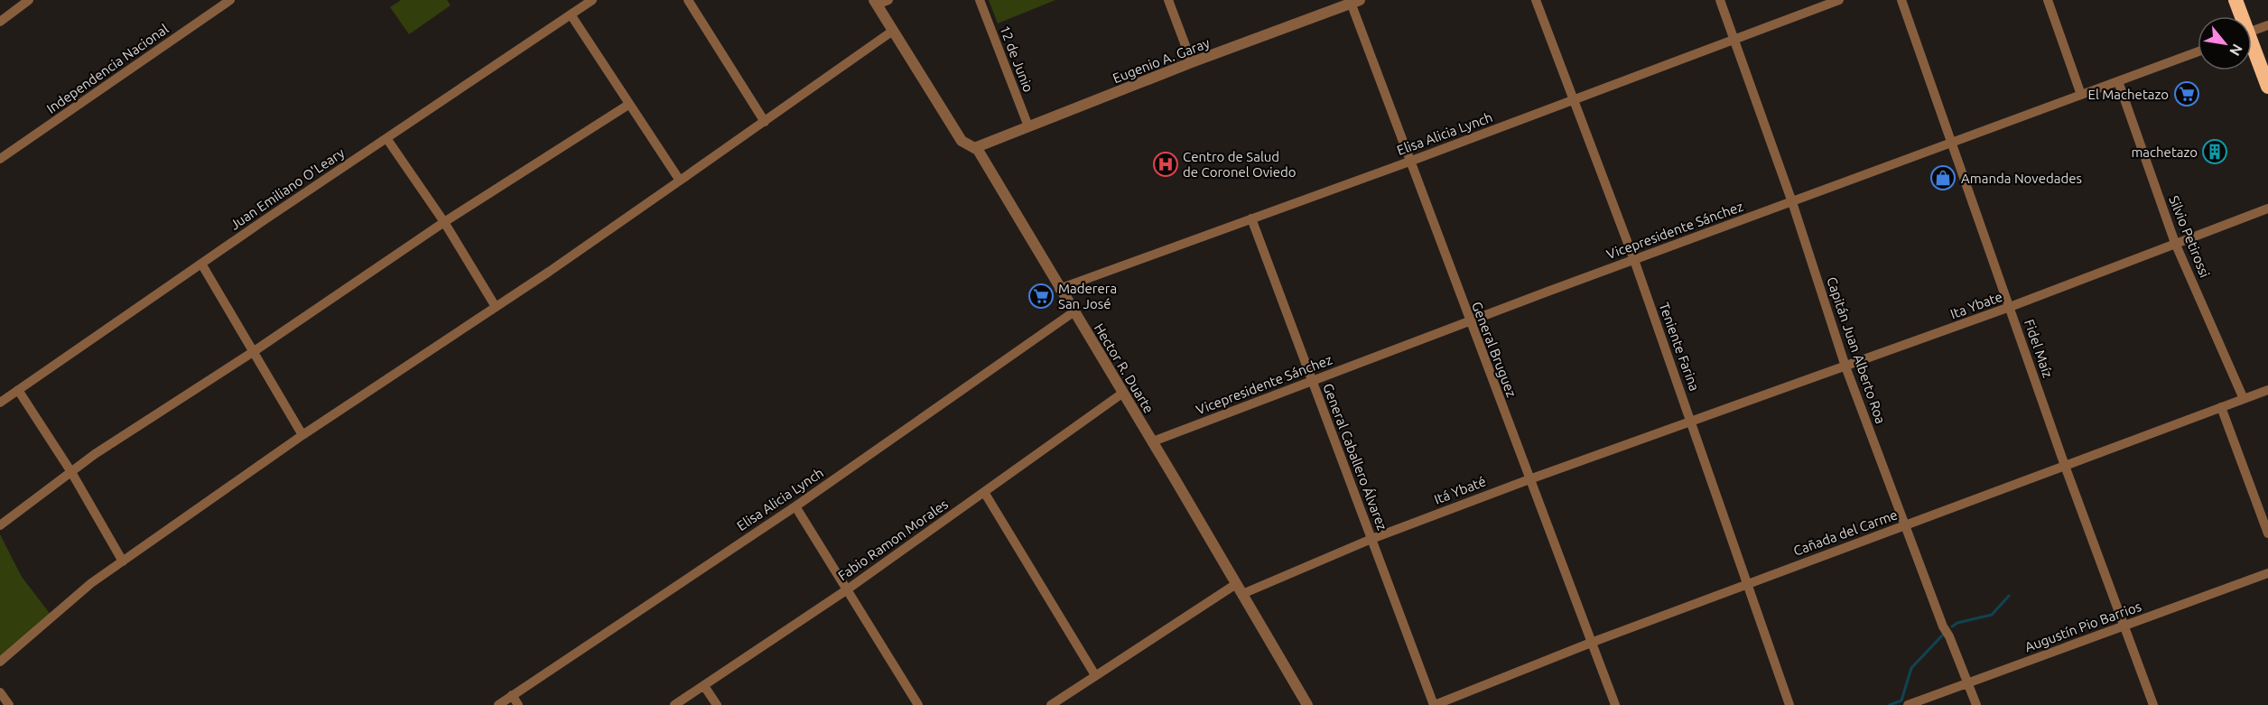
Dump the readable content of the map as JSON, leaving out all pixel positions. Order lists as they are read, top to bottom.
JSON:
{
  "streets": {
    "street": [
      "12 de Junio",
      "Eugenio A. Garay",
      "Independencia Nacional",
      "Elisa Alicia Lynch",
      "Juan Emiliano O'Leary",
      "Vicepresidente Sánchez",
      "Silvio Petirossi",
      "Ita Ybate",
      "Teniente Farina",
      "Fidel Maíz",
      "General Bruguez",
      "Capitán Juan Alberto Roa",
      "Hector R. Duarte",
      "General Caballero Álvarez",
      "Itá Ybaté",
      "Cañada del Carme",
      "Fabio Ramon Morales",
      "Augustín Pio Barrios"
    ]
  },
  "crossings": [
    ["12 de Junio", "Eugenio A. Garay"],
    ["Eugenio A. Garay", "General Bruguez"],
    ["Eugenio A. Garay", "Hector R. Duarte"],
    ["Elisa Alicia Lynch", "Teniente Farina"],
    ["Elisa Alicia Lynch", "General Bruguez"],
    ["Elisa Alicia Lynch", "Capitán Juan Alberto Roa"],
    ["Elisa Alicia Lynch", "Hector R. Duarte"],
    ["Elisa Alicia Lynch", "General Caballero Álvarez"],
    ["Vicepresidente Sánchez", "Silvio Petirossi"],
    ["Vicepresidente Sánchez", "Teniente Farina"],
    ["Vicepresidente Sánchez", "Fidel Maíz"],
    ["Vicepresidente Sánchez", "General Bruguez"],
    ["Vicepresidente Sánchez", "Capitán Juan Alberto Roa"],
    ["Vicepresidente Sánchez", "Hector R. Duarte"],
    ["Vicepresidente Sánchez", "General Caballero Álvarez"],
    ["Silvio Petirossi", "Ita Ybate"],
    ["Silvio Petirossi", "Cañada del Carme"],
    ["Ita Ybate", "Teniente Farina"],
    ["Ita Ybate", "Fidel Maíz"],
    ["Ita Ybate", "Capitán Juan Alberto Roa"],
    ["Ita Ybate", "Itá Ybaté"],
    ["Teniente Farina", "Itá Ybaté"],
    ["Teniente Farina", "Cañada del Carme"],
    ["Fidel Maíz", "Cañada del Carme"],
    ["Fidel Maíz", "Augustín Pio Barrios"],
    ["General Bruguez", "Itá Ybaté"],
    ["General Bruguez", "Cañada del Carme"],
    ["Capitán Juan Alberto Roa", "Cañada del Carme"],
    ["Capitán Juan Alberto Roa", "Augustín Pio Barrios"],
    ["Hector R. Duarte", "Itá Ybaté"],
    ["Hector R. Duarte", "Fabio Ramon Morales"],
    ["General Caballero Álvarez", "Itá Ybaté"],
    ["General Caballero Álvarez", "Cañada del Carme"]
  ],
  "places": {
    "supermarket": ["El Machetazo", "Maderera San José"],
    "building": ["machetazo"],
    "hospital": ["Centro de Salud de Coronel Oviedo"],
    "shop": ["Amanda Novedades"]
  },
  "north": "bottom right"
}
